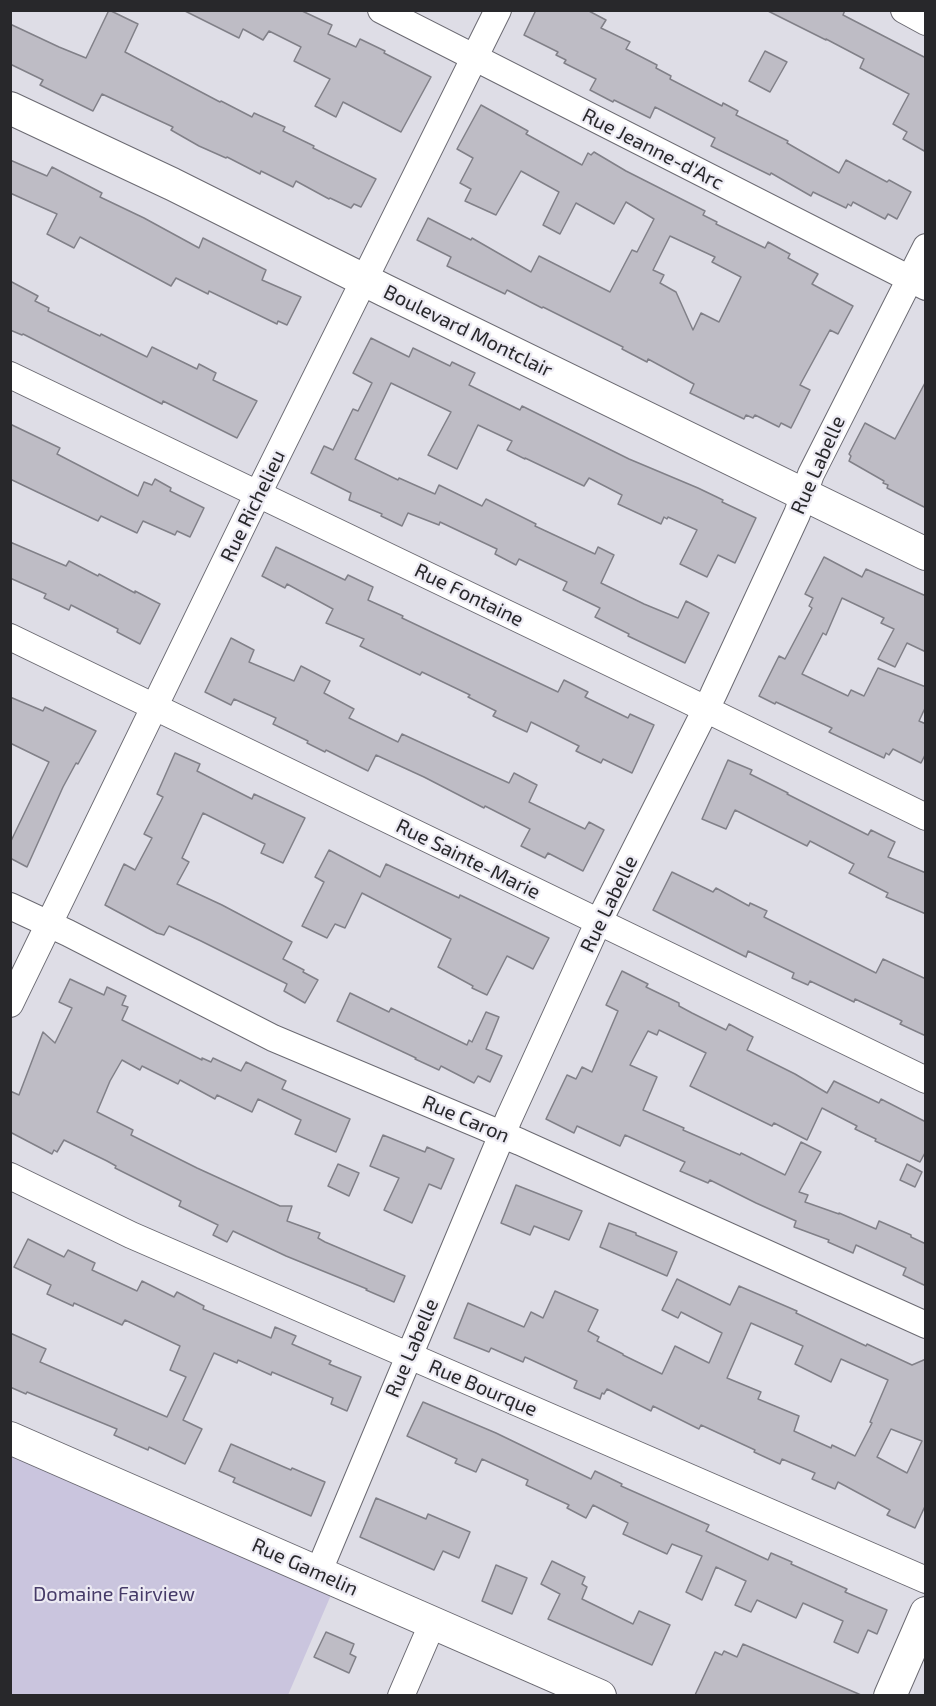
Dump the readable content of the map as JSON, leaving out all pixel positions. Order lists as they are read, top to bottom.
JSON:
{
  "streets": {
    "street": [
      "Rue Jeanne-d'Arc",
      "Boulevard Montclair",
      "Rue Labelle",
      "Rue Richelieu",
      "Rue Fontaine",
      "Rue Sainte-Marie",
      "Rue Caron",
      "Rue Bourque",
      "Rue Gamelin"
    ]
  },
  "crossings": [
    ["Rue Jeanne-d'Arc", "Rue Labelle"],
    ["Rue Jeanne-d'Arc", "Rue Richelieu"],
    ["Boulevard Montclair", "Rue Labelle"],
    ["Boulevard Montclair", "Rue Richelieu"],
    ["Rue Labelle", "Rue Fontaine"],
    ["Rue Labelle", "Rue Sainte-Marie"],
    ["Rue Labelle", "Rue Caron"],
    ["Rue Labelle", "Rue Bourque"],
    ["Rue Labelle", "Rue Gamelin"],
    ["Rue Richelieu", "Rue Fontaine"],
    ["Rue Richelieu", "Rue Sainte-Marie"],
    ["Rue Richelieu", "Rue Caron"]
  ],
  "parks": ["Domaine Fairview"]
}
